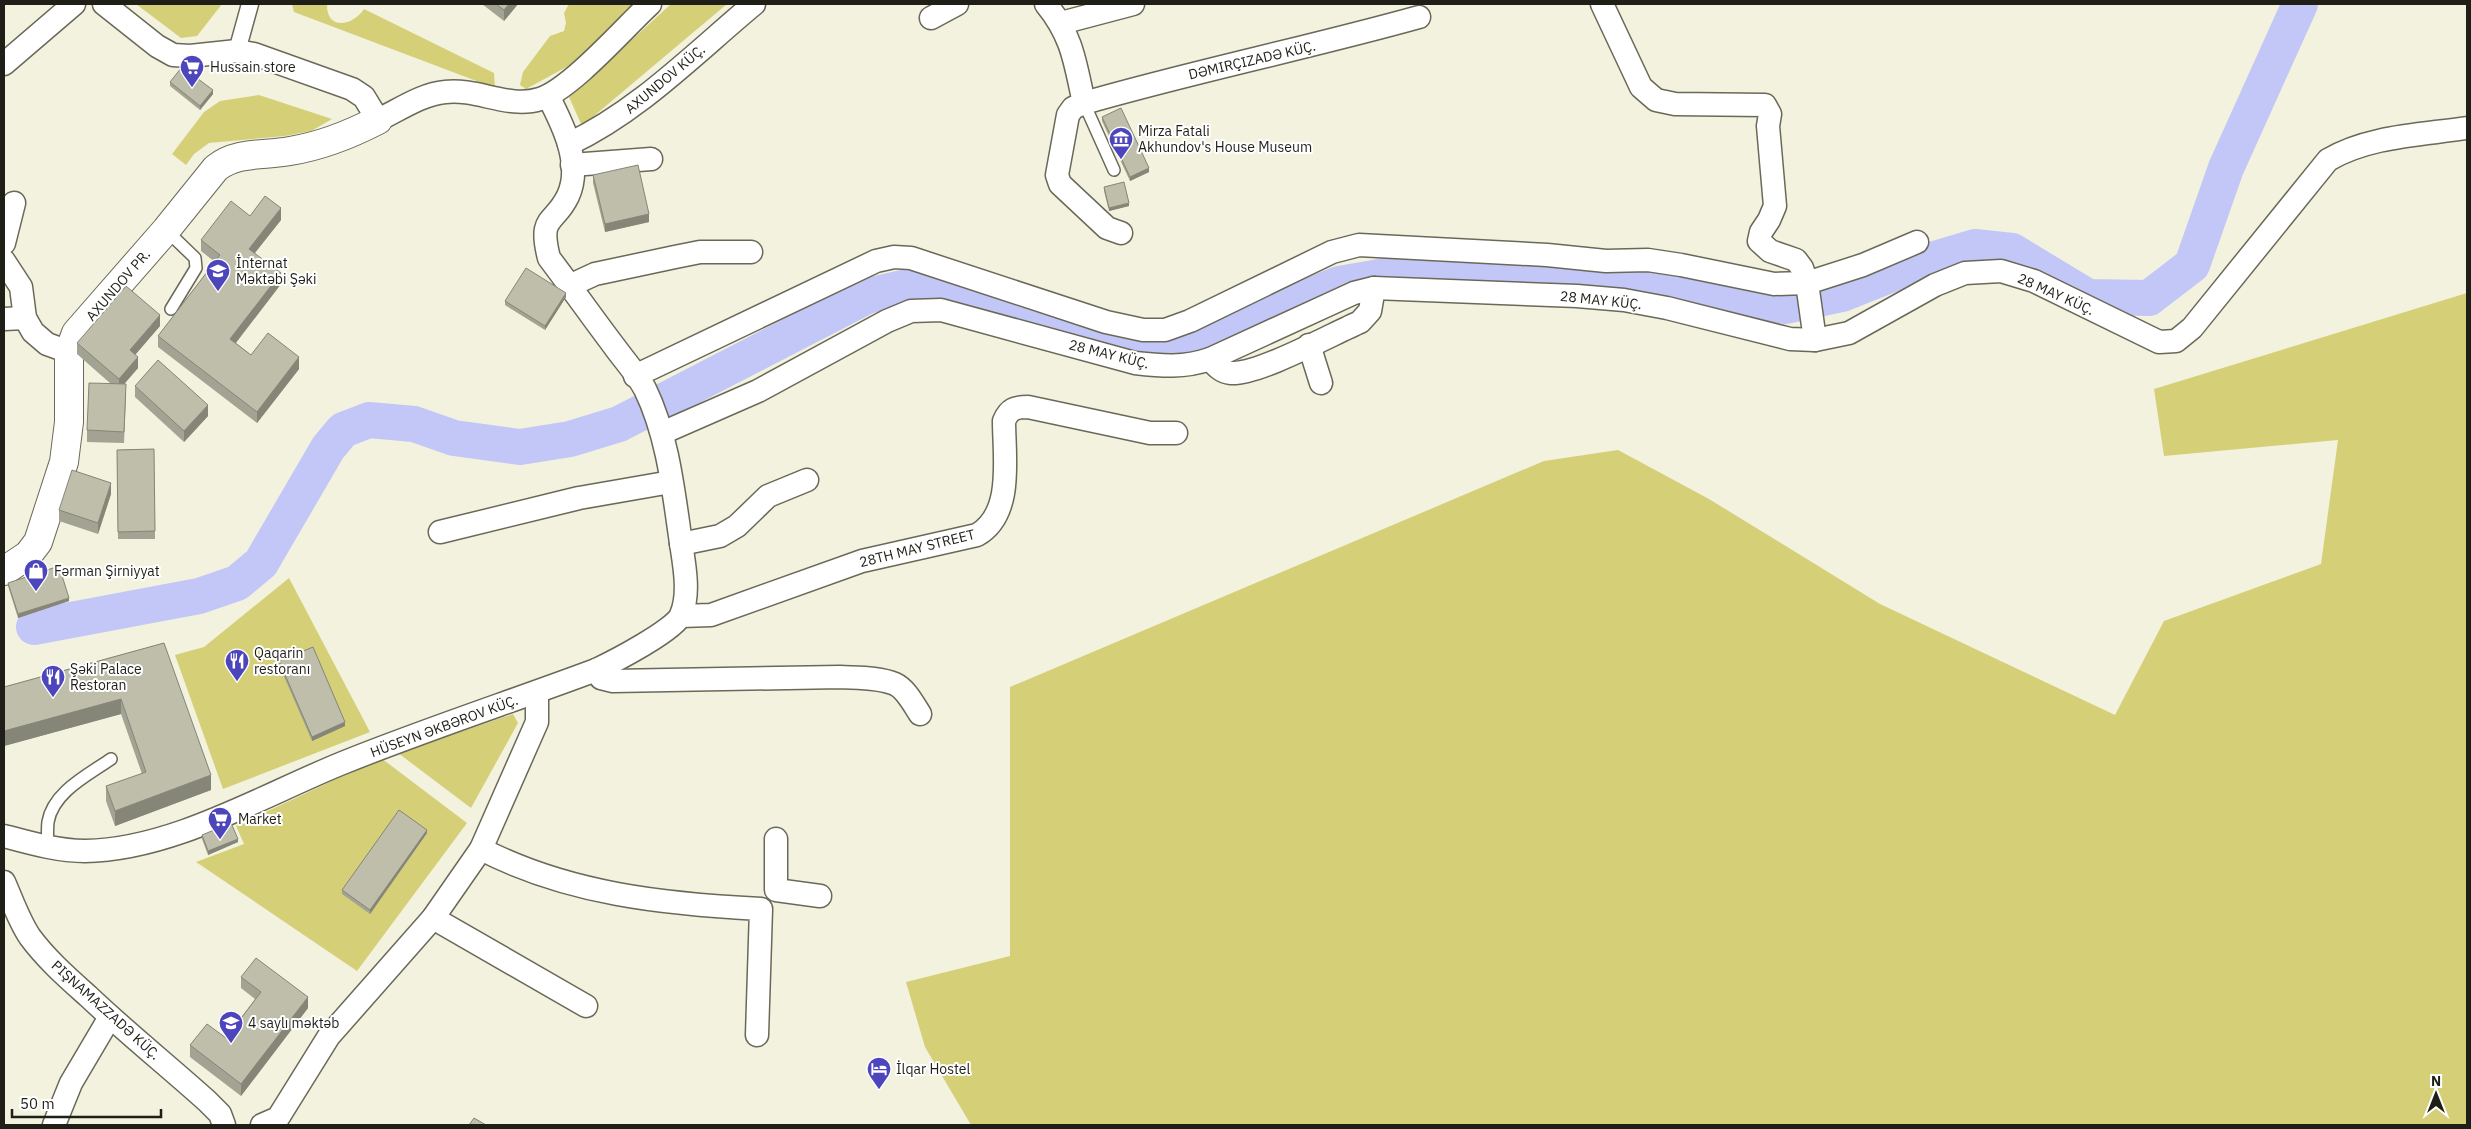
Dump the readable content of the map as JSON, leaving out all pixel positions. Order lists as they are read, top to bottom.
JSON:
{
  "streets": {
    "street": [
      "DƏMIRÇIZADƏ KÜÇ.",
      "AXUNDOV KÜÇ.",
      "AXUNDOV PR.",
      "28 MAY KÜÇ.",
      "28TH MAY STREET",
      "HÜSEYN ƏKBƏROV KÜÇ.",
      "PIŞNAMAZZADƏ KÜÇ."
    ]
  },
  "crossings": [
    ["28TH MAY STREET", "HÜSEYN ƏKBƏROV KÜÇ."]
  ],
  "places": {
    "supermarket": ["Hussain store", "Market"],
    "museum": ["Mirza Fatali Akhundov's House Museum"],
    "school or university": ["İnternat Məktəbi Şəki", "4 saylı məktəb"],
    "shop": ["Fərman Şirniyyat"],
    "restaurant": ["Qaqarin restoranı", "Şəki Palace Restoran"],
    "hotel": ["İlqar Hostel"]
  },
  "scale_bar": "50 m",
  "north": "top"
}
